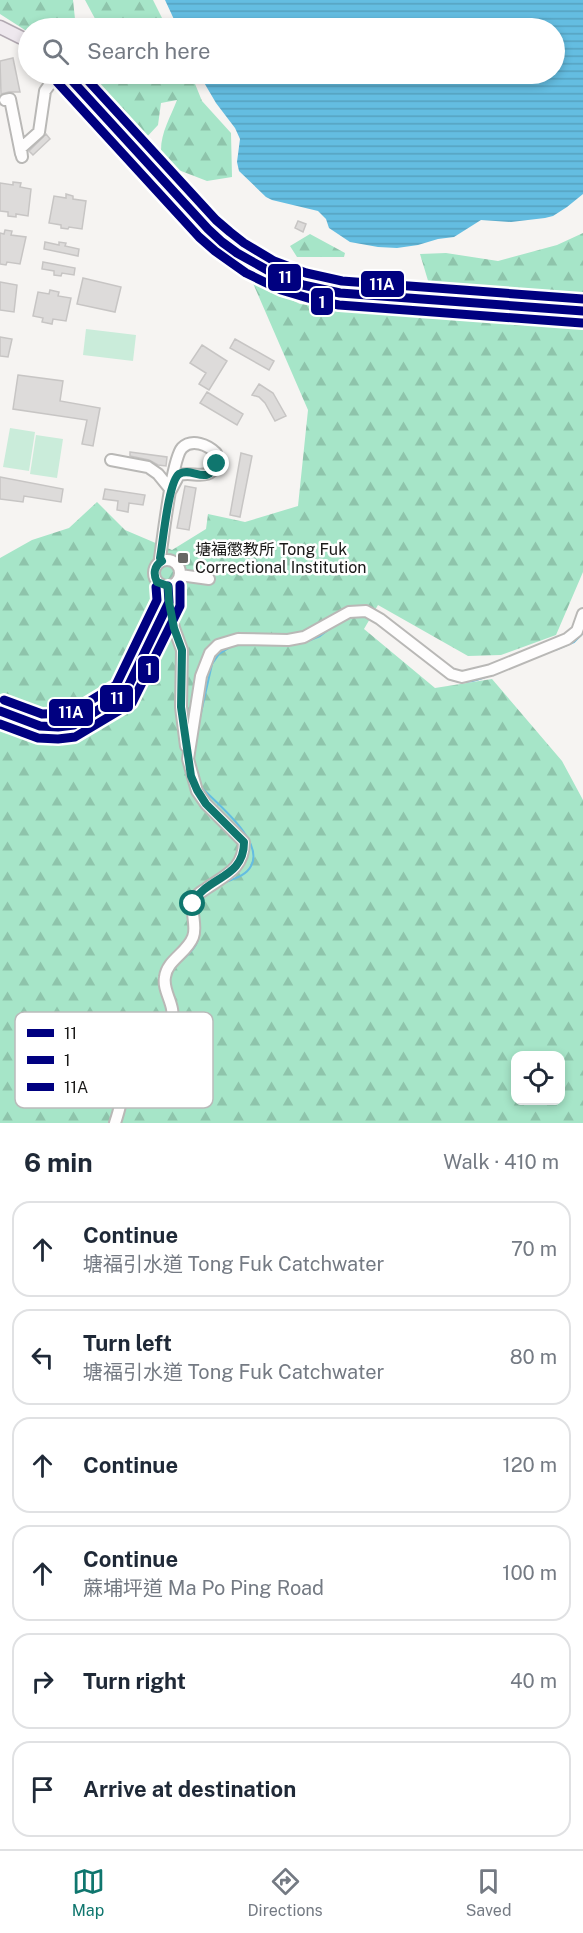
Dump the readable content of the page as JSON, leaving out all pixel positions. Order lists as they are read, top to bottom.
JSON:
{
  "places": {
    "transit": ["塘福懲教所 Tong Fuk Correctional Institution"]
  },
  "lines": ["transit line 11", "transit line 1", "transit line 11A"],
  "legend": ["11", "1", "11A"],
  "page": {
    "search": "Search here",
    "heading": ["6 min", "Walk · 410 m"],
    "list": [
      ["Continue", "塘福引水道 Tong Fuk Catchwater", "70 m"],
      ["Turn left", "塘福引水道 Tong Fuk Catchwater", "80 m"],
      ["Continue", "120 m"],
      ["Continue", "蔴埔坪道 Ma Po Ping Road", "100 m"],
      ["Turn right", "40 m"],
      "Arrive at destination"
    ],
    "nav": ["Map", "Directions", "Saved"]
  }
}
